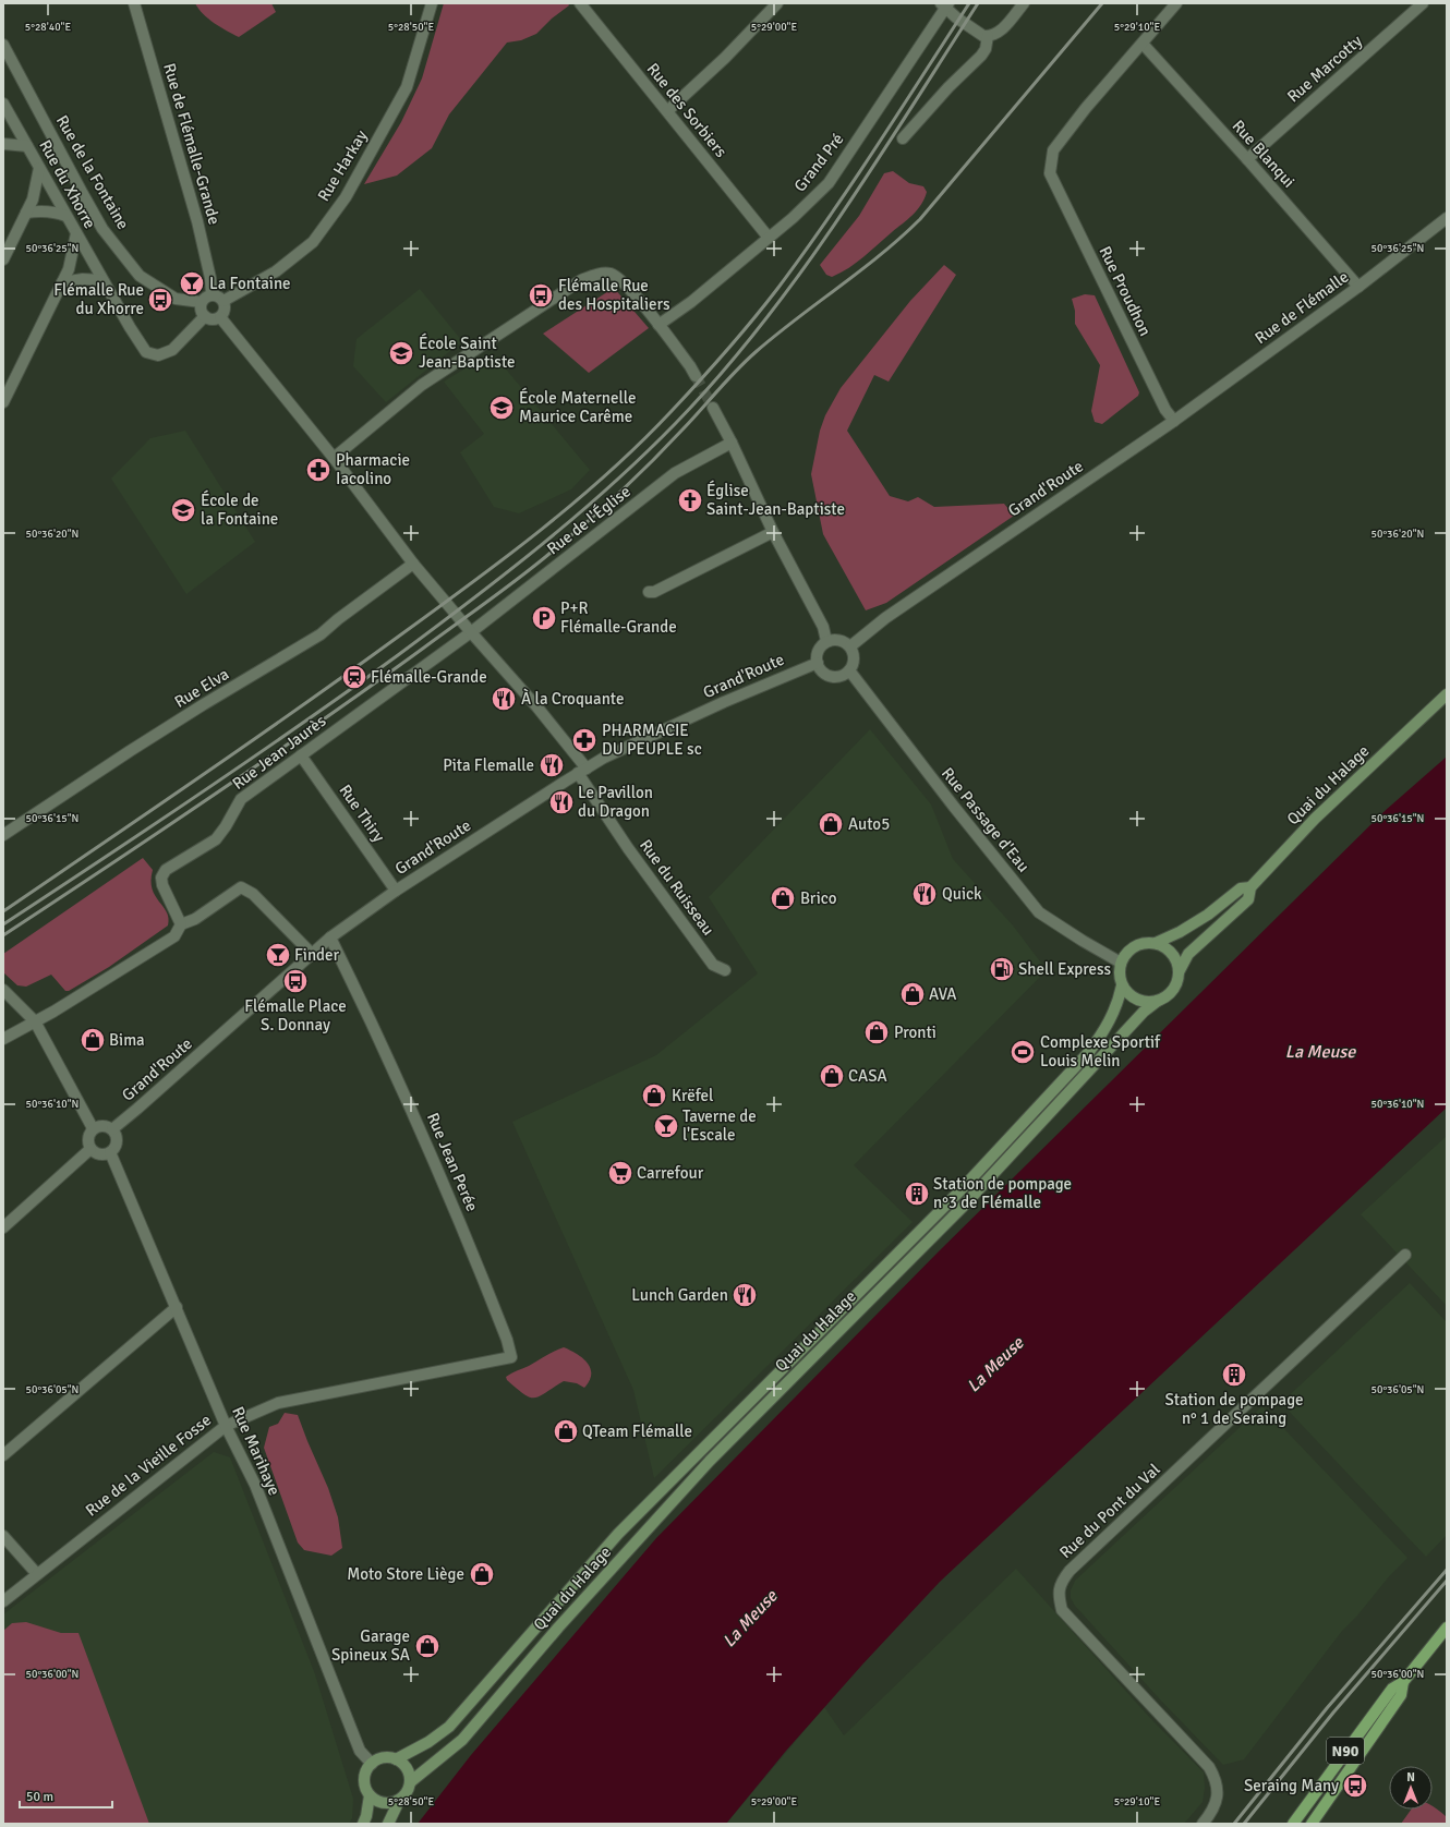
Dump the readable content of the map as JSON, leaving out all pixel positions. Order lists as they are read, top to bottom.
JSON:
{
  "streets": {
    "main road": ["Quai du Halage", "N90"],
    "street": [
      "Rue Marcotty",
      "Rue des Sorbiers",
      "Rue de Flémalle-Grande",
      "Rue Blanqui",
      "Grand Pré",
      "Rue Harkay",
      "Rue de la Fontaine",
      "Rue du Xhorre",
      "Rue Proudhon",
      "Rue de Flémalle",
      "Grand'Route",
      "Rue de l'Église",
      "Rue Elva",
      "Rue Jean Jaurès",
      "Rue Thiry",
      "Rue Passage d'Eau",
      "Rue du Ruisseau",
      "Rue Jean Perée",
      "Rue Marihaye",
      "Rue de la Vieille Fosse",
      "Rue du Pont du Val"
    ]
  },
  "crossings": [
    ["Rue Marcotty", "Rue Blanqui"],
    ["Rue des Sorbiers", "Grand Pré"],
    ["Rue de Flémalle-Grande", "Rue Harkay"],
    ["Rue de Flémalle-Grande", "Rue de la Fontaine"],
    ["Rue de Flémalle-Grande", "Rue du Xhorre"],
    ["Rue Blanqui", "Rue Proudhon"],
    ["Rue Blanqui", "Rue de Flémalle"],
    ["Rue Harkay", "Rue de la Fontaine"],
    ["Rue Harkay", "Rue du Xhorre"],
    ["Rue de la Fontaine", "Rue du Xhorre"],
    ["Rue Proudhon", "Rue de Flémalle"],
    ["Rue Proudhon", "Grand'Route"],
    ["Rue de Flémalle", "Grand'Route"],
    ["Grand'Route", "Rue Thiry"],
    ["Grand'Route", "Rue Passage d'Eau"],
    ["Grand'Route", "Rue du Ruisseau"],
    ["Grand'Route", "Rue Jean Perée"],
    ["Grand'Route", "Rue Marihaye"],
    ["Rue de l'Église", "Rue Jean Jaurès"],
    ["Rue Jean Jaurès", "Rue Thiry"],
    ["Quai du Halage", "Rue Passage d'Eau"],
    ["Quai du Halage", "Rue Marihaye"],
    ["Rue Jean Perée", "Rue de la Vieille Fosse"],
    ["Rue Marihaye", "Rue de la Vieille Fosse"]
  ],
  "water": ["La Meuse"],
  "places": {
    "bar": ["La Fontaine", "Finder", "Taverne de l'Escale"],
    "bus stop": [
      "Flémalle Rue des Hospitaliers",
      "Flémalle Rue du Xhorre",
      "Flémalle Place S. Donnay",
      "Seraing Many"
    ],
    "school or university": ["École Saint Jean-Baptiste", "École Maternelle Maurice Carême", "École de la Fontaine"],
    "pharmacy": ["Pharmacie Iacolino", "PHARMACIE DU PEUPLE sc"],
    "church": ["Église Saint-Jean-Baptiste"],
    "parking": ["P+R Flémalle-Grande"],
    "station": ["Flémalle-Grande"],
    "restaurant": [
      "À la Croquante",
      "Pita Flemalle",
      "Le Pavillon du Dragon",
      "Quick",
      "Lunch Garden"
    ],
    "shop": [
      "Auto5",
      "Brico",
      "AVA",
      "Pronti",
      "Bima",
      "CASA",
      "Krëfel",
      "QTeam Flémalle",
      "Moto Store Liège",
      "Garage Spineux SA"
    ],
    "fuel station": ["Shell Express"],
    "sports": ["Complexe Sportif Louis Melin"],
    "supermarket": ["Carrefour"],
    "building": ["Station de pompage n°3 de Flémalle", "Station de pompage n° 1 de Seraing"]
  },
  "scale_bar": "50 m",
  "north": "top",
  "coordinates": [
    "5°28'40\"E",
    "5°28'50\"E",
    "5°29'00\"E",
    "5°29'10\"E",
    "50°36'25\"N",
    "50°36'20\"N",
    "50°36'15\"N",
    "50°36'10\"N",
    "50°36'05\"N",
    "50°36'00\"N"
  ]
}
